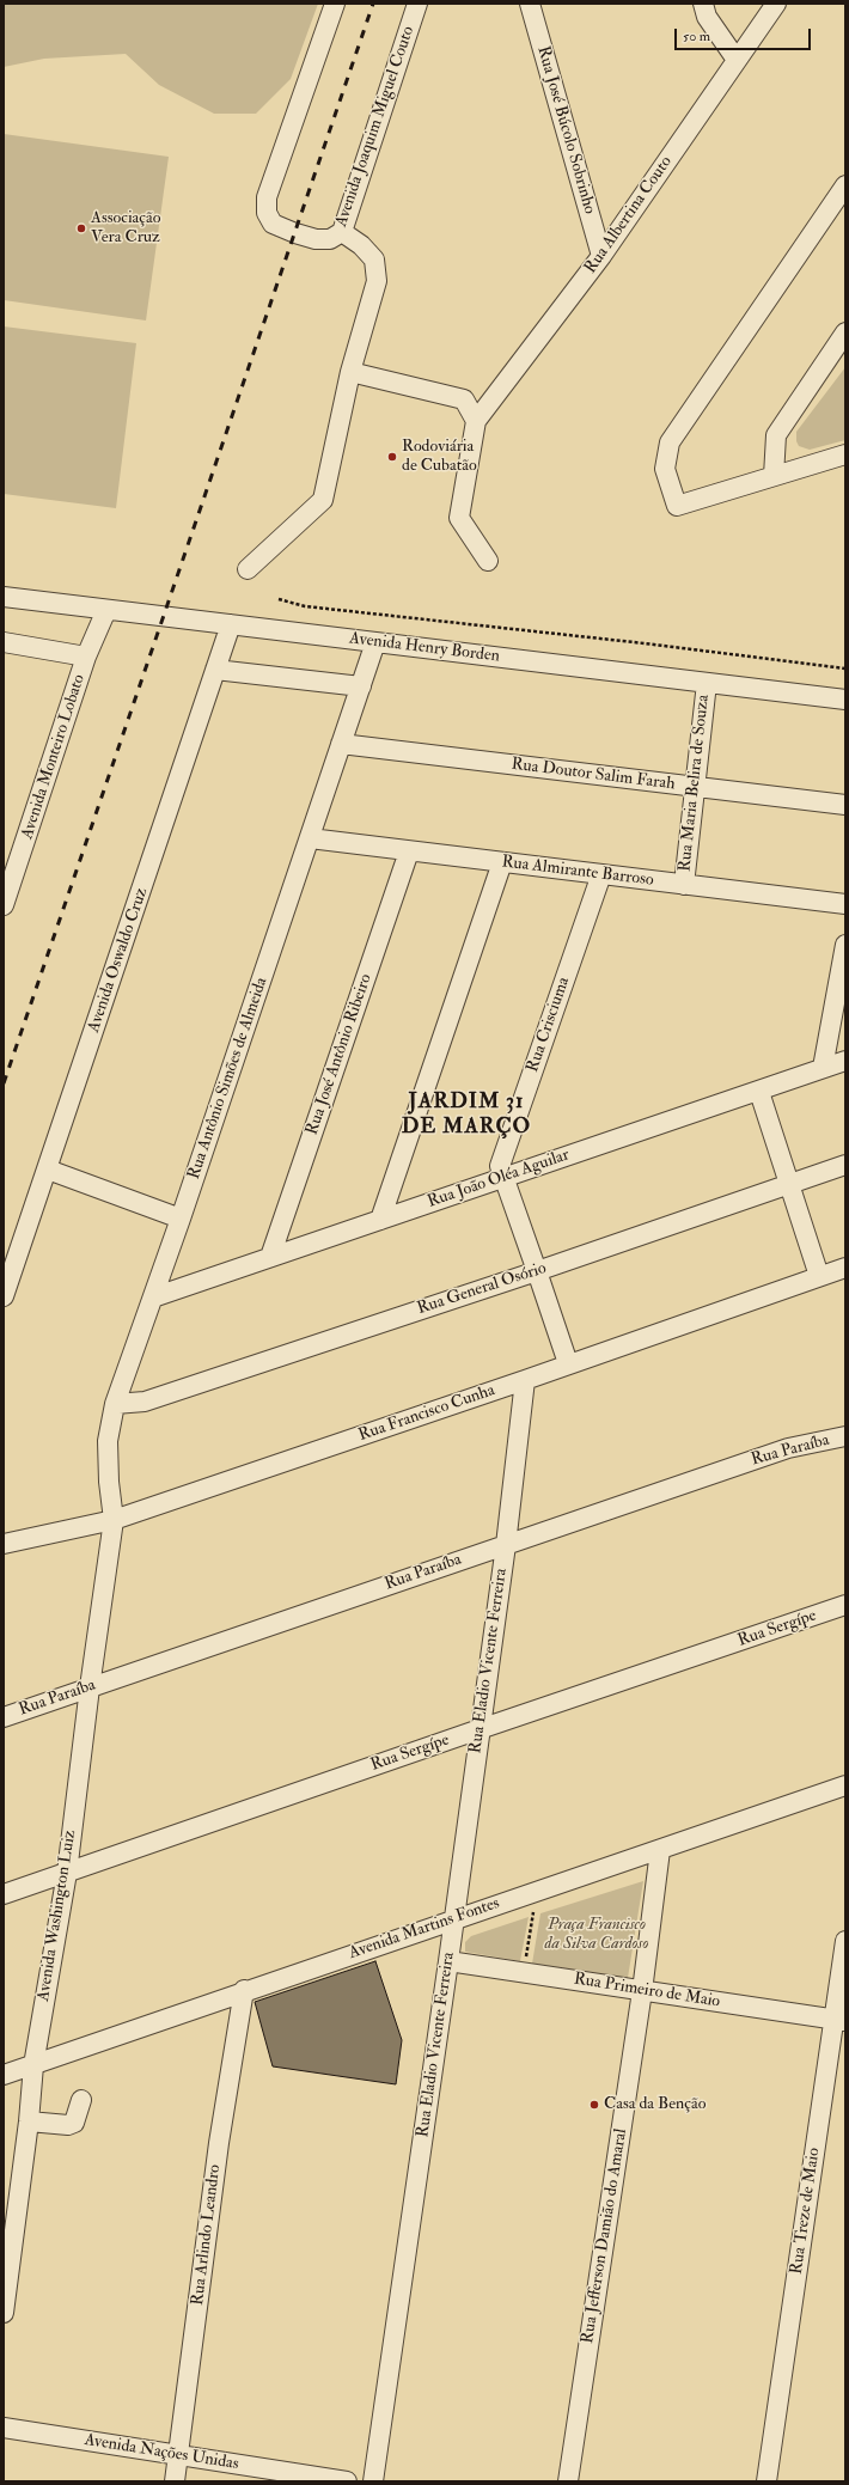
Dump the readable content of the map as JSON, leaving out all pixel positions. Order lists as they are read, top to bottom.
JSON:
{
  "streets": {
    "street": [
      "Avenida Joaquim Miguel Couto",
      "Rua José Búcolo Sobrinho",
      "Rua Albertina Couto",
      "Avenida Henry Borden",
      "Avenida Monteiro Lobato",
      "Rua Doutor Salim Farah",
      "Rua Maria Belira de Souza",
      "Rua Almirante Barroso",
      "Avenida Oswaldo Cruz",
      "Rua Crisciuma",
      "Rua José Antônio Ribeiro",
      "Rua Antônio Simões de Almeida",
      "Rua João Oléa Aguilar",
      "Rua General Osório",
      "Rua Francisco Cunha",
      "Rua Paraíba",
      "Rua Sergípe",
      "Rua Eladio Vicente Ferreira",
      "Avenida Washington Luiz",
      "Avenida Martins Fontes",
      "Rua Primeiro de Maio",
      "Rua Treze de Maio",
      "Rua Arlindo Leandro",
      "Rua Jefferson Damião do Amaral",
      "Avenida Nações Unidas"
    ]
  },
  "crossings": [
    ["Rua José Búcolo Sobrinho", "Rua Albertina Couto"],
    ["Avenida Henry Borden", "Avenida Monteiro Lobato"],
    ["Avenida Henry Borden", "Rua Maria Belira de Souza"],
    ["Avenida Henry Borden", "Avenida Oswaldo Cruz"],
    ["Avenida Henry Borden", "Rua Antônio Simões de Almeida"],
    ["Rua Doutor Salim Farah", "Rua Maria Belira de Souza"],
    ["Rua Doutor Salim Farah", "Rua Antônio Simões de Almeida"],
    ["Rua Maria Belira de Souza", "Rua Almirante Barroso"],
    ["Rua Almirante Barroso", "Rua Crisciuma"],
    ["Rua Almirante Barroso", "Rua José Antônio Ribeiro"],
    ["Rua Almirante Barroso", "Rua Antônio Simões de Almeida"],
    ["Rua Crisciuma", "Rua João Oléa Aguilar"],
    ["Rua José Antônio Ribeiro", "Rua João Oléa Aguilar"],
    ["Rua Antônio Simões de Almeida", "Rua João Oléa Aguilar"],
    ["Rua Antônio Simões de Almeida", "Rua General Osório"],
    ["Rua Antônio Simões de Almeida", "Rua Francisco Cunha"],
    ["Rua Antônio Simões de Almeida", "Avenida Washington Luiz"],
    ["Rua Francisco Cunha", "Rua Eladio Vicente Ferreira"],
    ["Rua Francisco Cunha", "Avenida Washington Luiz"],
    ["Rua Paraíba", "Rua Eladio Vicente Ferreira"],
    ["Rua Paraíba", "Avenida Washington Luiz"],
    ["Rua Sergípe", "Rua Eladio Vicente Ferreira"],
    ["Rua Sergípe", "Avenida Washington Luiz"],
    ["Rua Eladio Vicente Ferreira", "Avenida Martins Fontes"],
    ["Rua Eladio Vicente Ferreira", "Rua Primeiro de Maio"],
    ["Avenida Washington Luiz", "Avenida Martins Fontes"],
    ["Avenida Martins Fontes", "Rua Arlindo Leandro"],
    ["Avenida Martins Fontes", "Rua Jefferson Damião do Amaral"],
    ["Rua Primeiro de Maio", "Rua Treze de Maio"],
    ["Rua Primeiro de Maio", "Rua Jefferson Damião do Amaral"],
    ["Rua Arlindo Leandro", "Avenida Nações Unidas"]
  ],
  "districts": ["JARDIM 31 DE MARÇO"],
  "parks": ["Praça Francisco da Silva Cardoso"],
  "places": ["Associação Vera Cruz", "Rodoviária de Cubatão", "Casa da Benção"],
  "scale_bar": "50 m"
}
